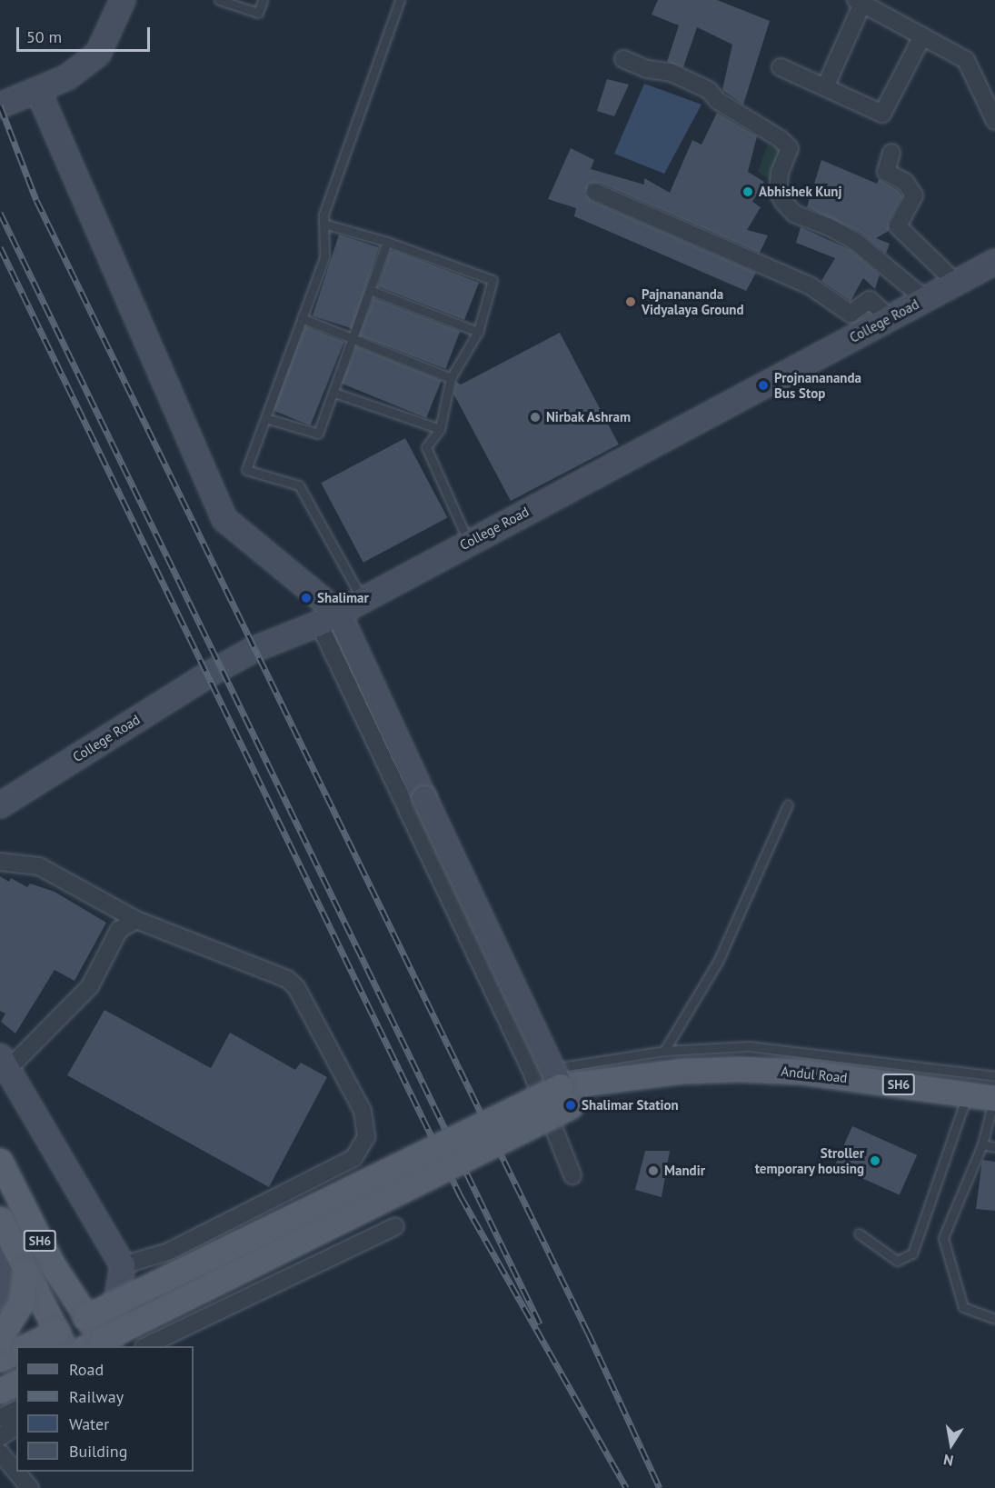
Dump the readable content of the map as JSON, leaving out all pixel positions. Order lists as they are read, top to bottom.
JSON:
{
  "streets": {
    "main road": ["Andul Road", "SH6"],
    "street": ["College Road"]
  },
  "places": [
    "Abhishek Kunj",
    "Pajnanananda Vidyalaya Ground",
    "Projnanananda Bus Stop",
    "Nirbak Ashram",
    "Shalimar",
    "Shalimar Station",
    "Stroller temporary housing",
    "Mandir"
  ],
  "legend": [
    "Road",
    "Railway",
    "Water",
    "Building"
  ],
  "scale_bar": "50 m",
  "north": "bottom"
}
